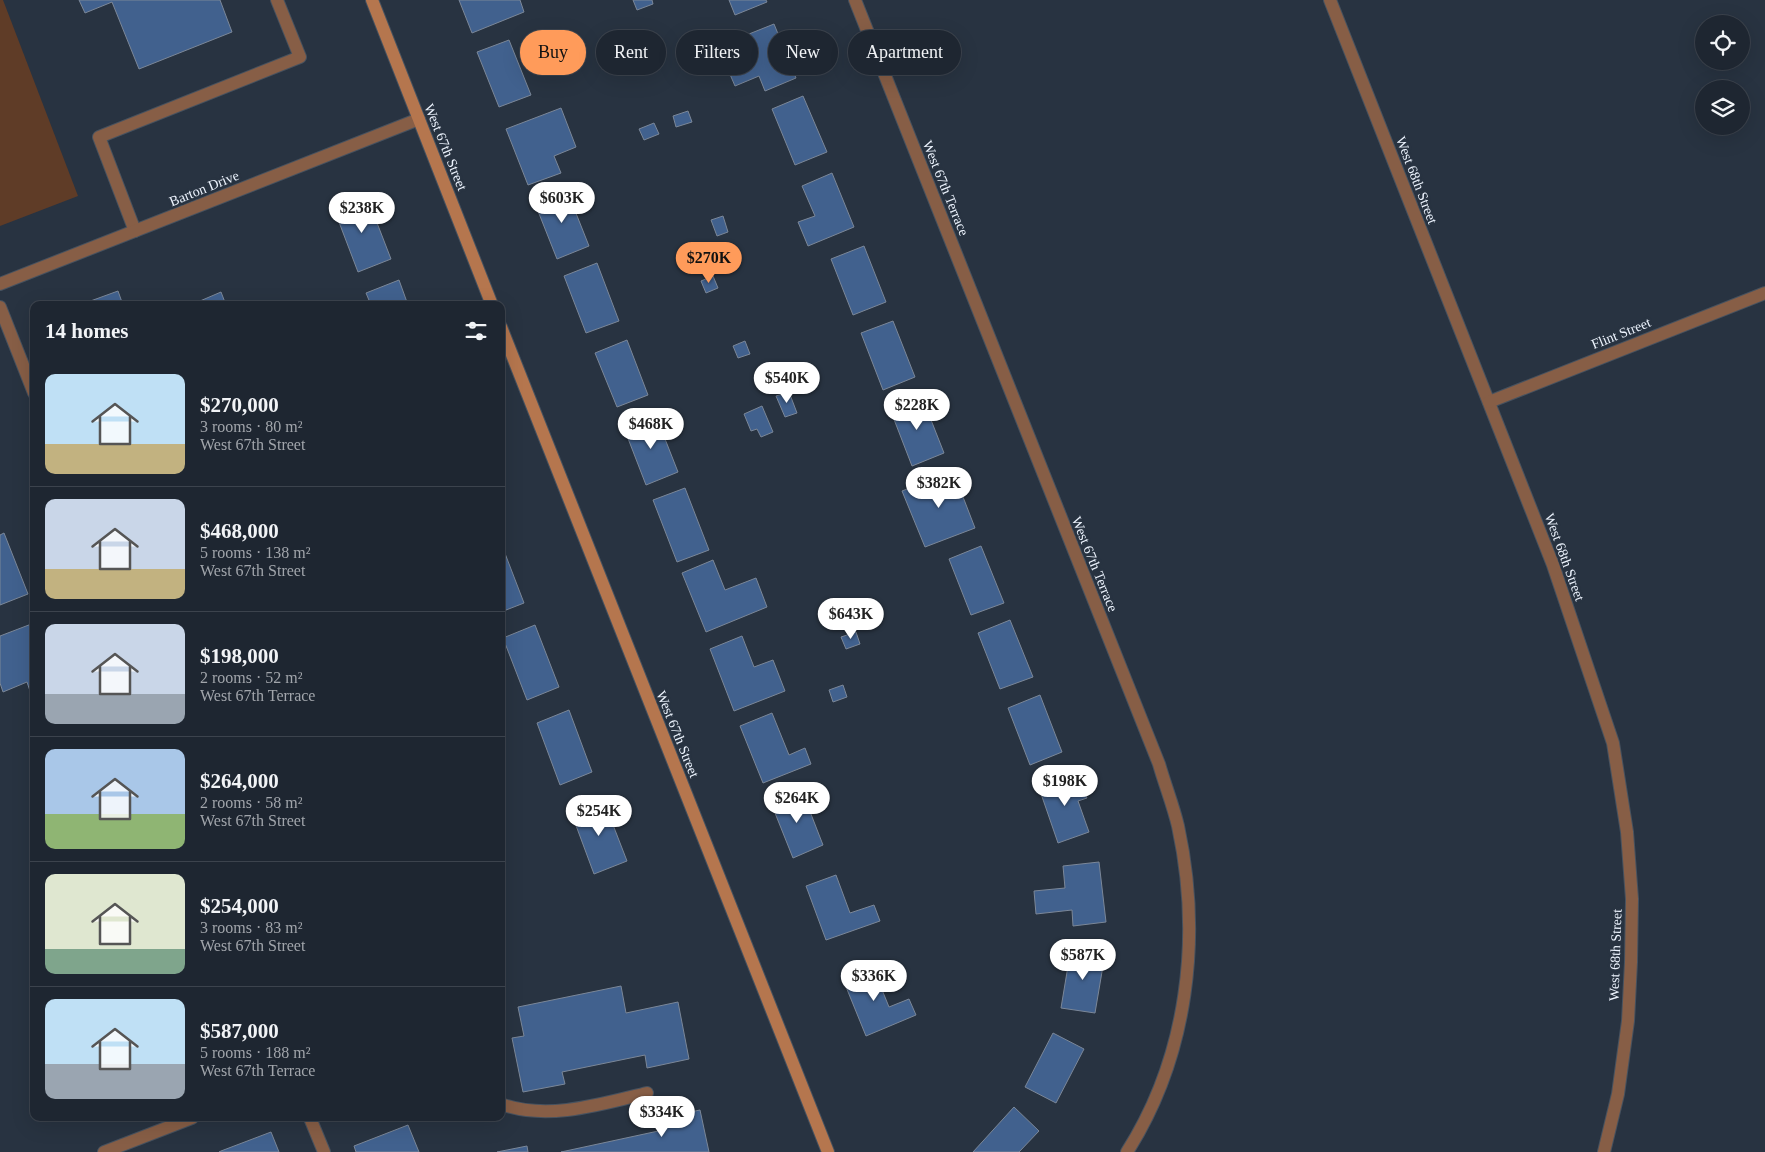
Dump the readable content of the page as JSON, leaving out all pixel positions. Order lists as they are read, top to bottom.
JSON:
{
  "streets": {
    "street": [
      "West 67th Street",
      "West 68th Street",
      "Barton Drive",
      "West 67th Terrace",
      "Flint Street"
    ]
  },
  "crossings": [
    ["West 67th Street", "Barton Drive"],
    ["West 68th Street", "Flint Street"]
  ],
  "page": {
    "chip": [
      "Buy",
      "Rent",
      "Filters",
      "New",
      "Apartment"
    ],
    "price": [
      "$603K",
      "$238K",
      "$270K",
      "$540K",
      "$228K",
      "$468K",
      "$382K",
      "$643K",
      "$198K",
      "$264K",
      "$254K",
      "$587K",
      "$336K",
      "$334K"
    ],
    "heading": "14 homes",
    "list": [
      {
        "name": "$270,000",
        "note": "3 rooms · 80 m² · West 67th Street"
      },
      {
        "name": "$468,000",
        "note": "5 rooms · 138 m² · West 67th Street"
      },
      {
        "name": "$198,000",
        "note": "2 rooms · 52 m² · West 67th Terrace"
      },
      {
        "name": "$264,000",
        "note": "2 rooms · 58 m² · West 67th Street"
      },
      {
        "name": "$254,000",
        "note": "3 rooms · 83 m² · West 67th Street"
      },
      {
        "name": "$587,000",
        "note": "5 rooms · 188 m² · West 67th Terrace"
      }
    ]
  }
}
